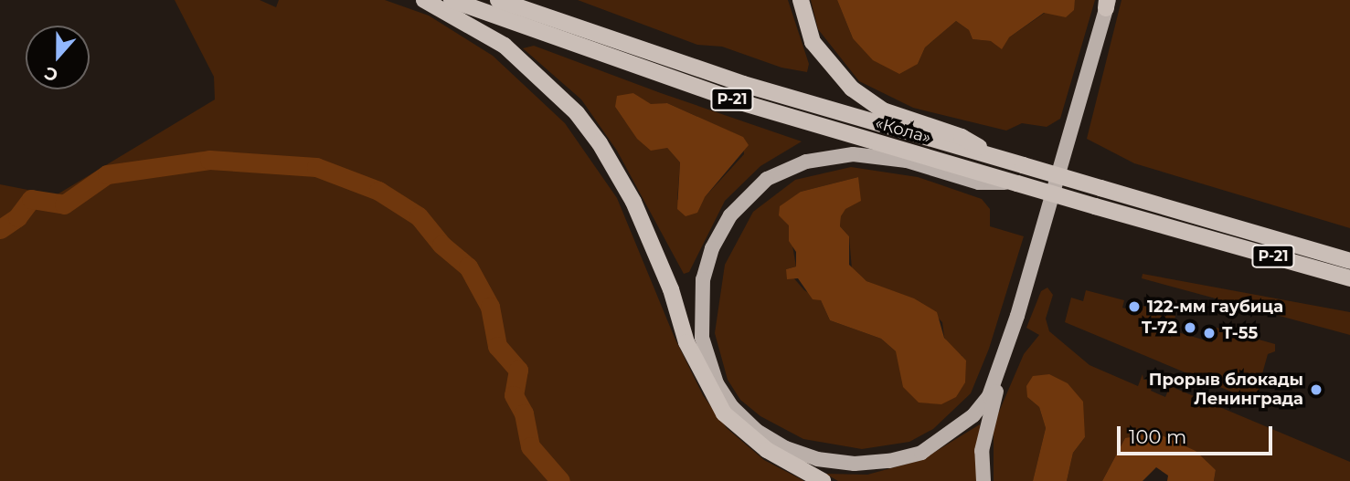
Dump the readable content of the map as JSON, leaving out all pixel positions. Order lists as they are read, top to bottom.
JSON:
{
  "streets": {
    "highway": ["Р-21", "«Кола»"]
  },
  "places": [
    "122-мм гаубица",
    "Т-72",
    "Т-55",
    "Прорыв блокады Ленинграда"
  ],
  "scale_bar": "100 m",
  "north": "bottom"
}
